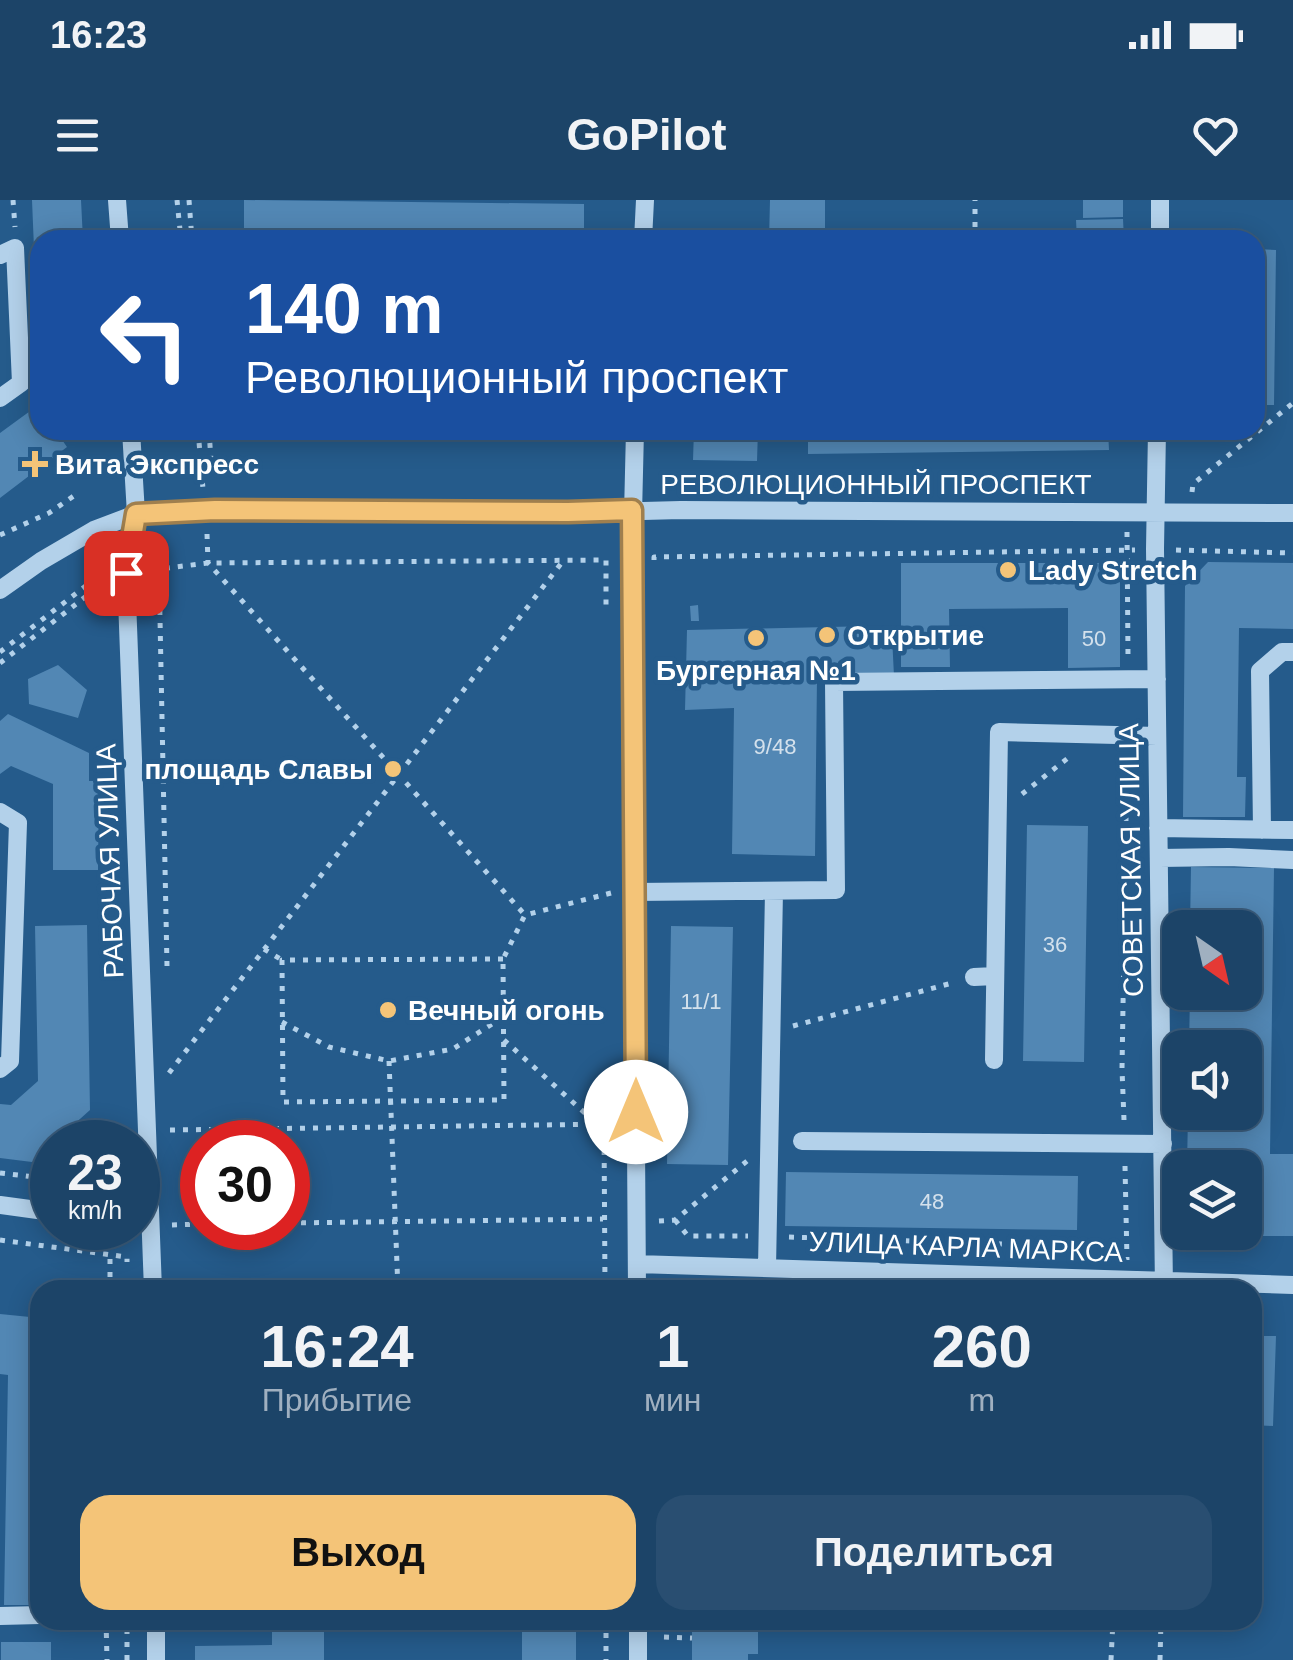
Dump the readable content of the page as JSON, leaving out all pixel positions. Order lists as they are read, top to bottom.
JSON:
{
  "streets": {
    "street": [
      "РЕВОЛЮЦИОННЫЙ ПРОСПЕКТ",
      "СОВЕТСКАЯ УЛИЦА",
      "РАБОЧАЯ УЛИЦА",
      "УЛИЦА КАРЛА МАРКСА"
    ]
  },
  "crossings": [
    ["РЕВОЛЮЦИОННЫЙ ПРОСПЕКТ", "СОВЕТСКАЯ УЛИЦА"],
    ["РЕВОЛЮЦИОННЫЙ ПРОСПЕКТ", "РАБОЧАЯ УЛИЦА"]
  ],
  "places": {
    "health": ["Вита Экспресс"],
    "other": [
      "Lady Stretch",
      "Открытие",
      "Бургерная №1",
      "площадь Славы",
      "Вечный огонь"
    ]
  },
  "house_numbers": [
    "50",
    "9/48",
    "36",
    "11/1",
    "48"
  ],
  "north": "bottom right",
  "page": {
    "status": "16:23",
    "header": "GoPilot",
    "turn": ["140 m", "Революционный проспект"],
    "speed": "23 km/h",
    "limit": "30",
    "eta": [
      "16:24",
      "Прибытие",
      "1",
      "мин",
      "260",
      "m"
    ],
    "buttons": ["Выход", "Поделиться"]
  }
}
